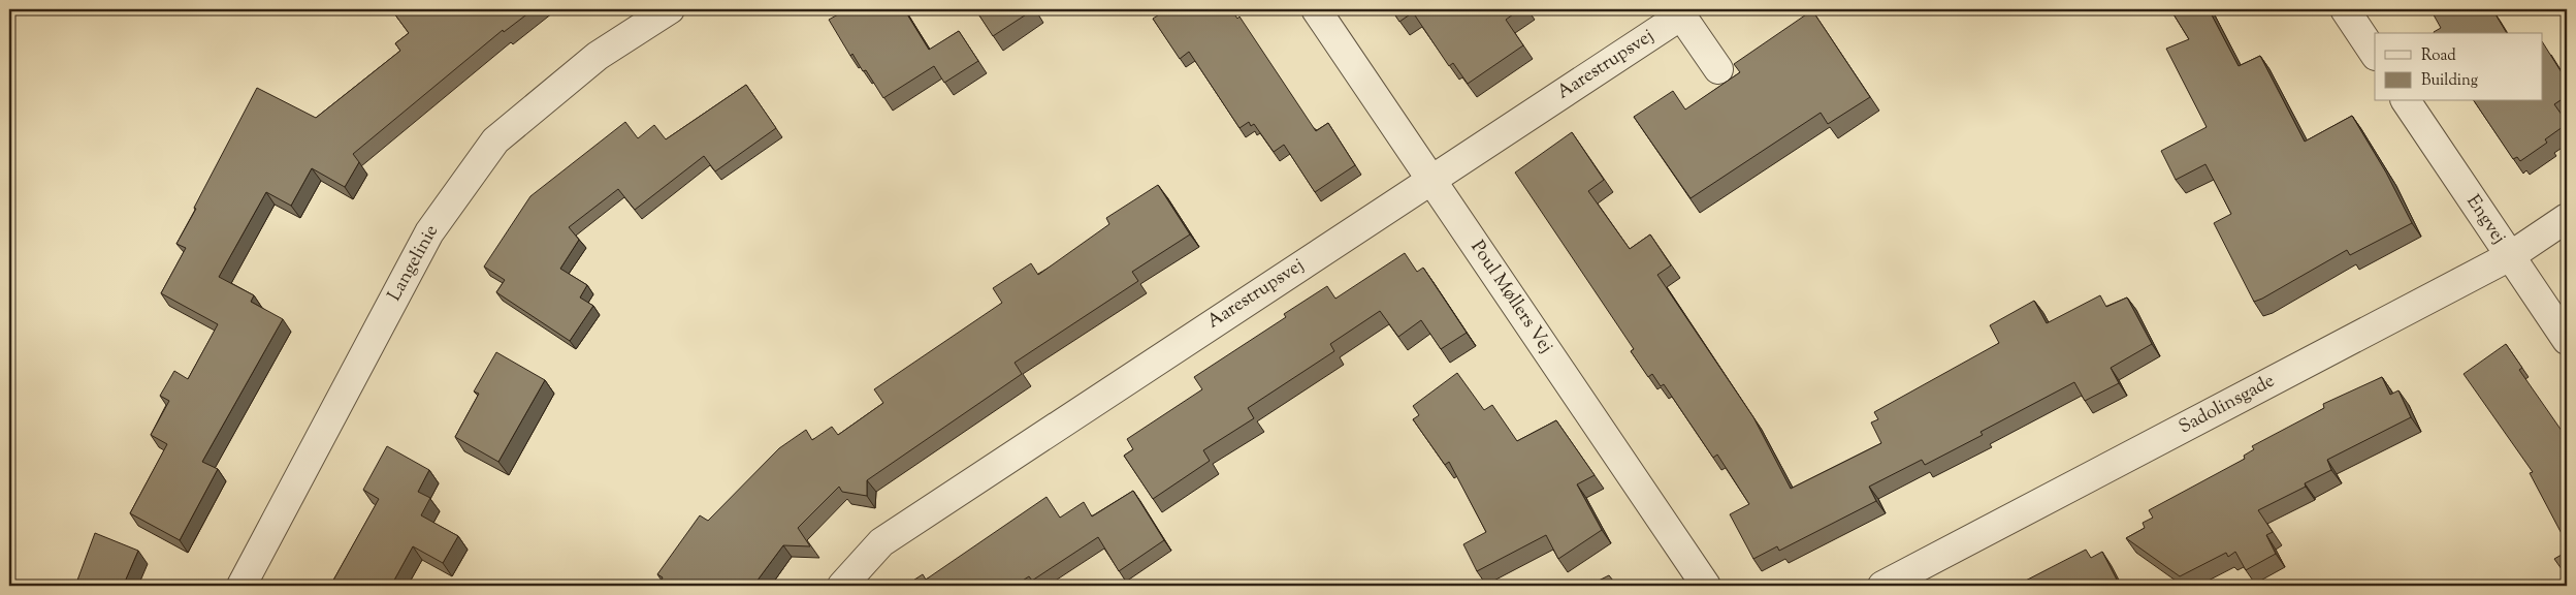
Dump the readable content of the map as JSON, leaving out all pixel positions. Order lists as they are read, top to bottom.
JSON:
{
  "streets": {
    "street": [
      "Aarestrupsvej",
      "Engvej",
      "Langelinie",
      "Poul Møllers Vej",
      "Sadolinsgade"
    ]
  },
  "crossings": [
    ["Aarestrupsvej", "Poul Møllers Vej"],
    ["Engvej", "Sadolinsgade"]
  ],
  "legend": ["Road", "Building"]
}
